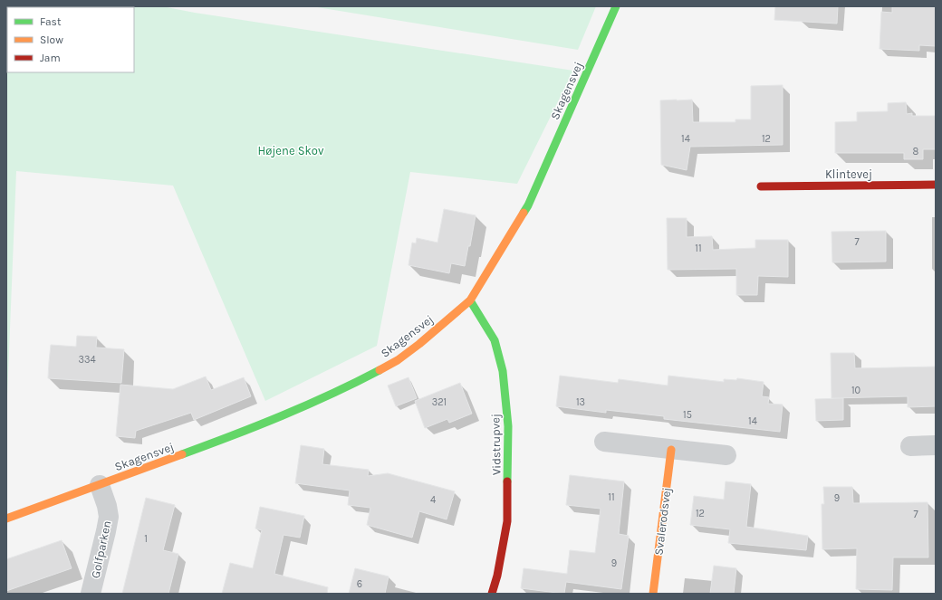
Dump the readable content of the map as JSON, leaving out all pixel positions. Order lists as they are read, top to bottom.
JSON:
{
  "streets": {
    "street": [
      "Skagensvej",
      "Klintevej",
      "Vidstrupvej",
      "Svalerodsvej",
      "Golfparken"
    ]
  },
  "crossings": [
    ["Skagensvej", "Vidstrupvej"],
    ["Skagensvej", "Golfparken"]
  ],
  "parks": ["Højene Skov"],
  "house_numbers": [
    "14",
    "12",
    "8",
    "7",
    "11",
    "334",
    "10",
    "321",
    "13",
    "15",
    "14",
    "11",
    "9",
    "4",
    "12",
    "7",
    "1",
    "9",
    "6"
  ],
  "legend": ["Fast", "Slow", "Jam"]
}
